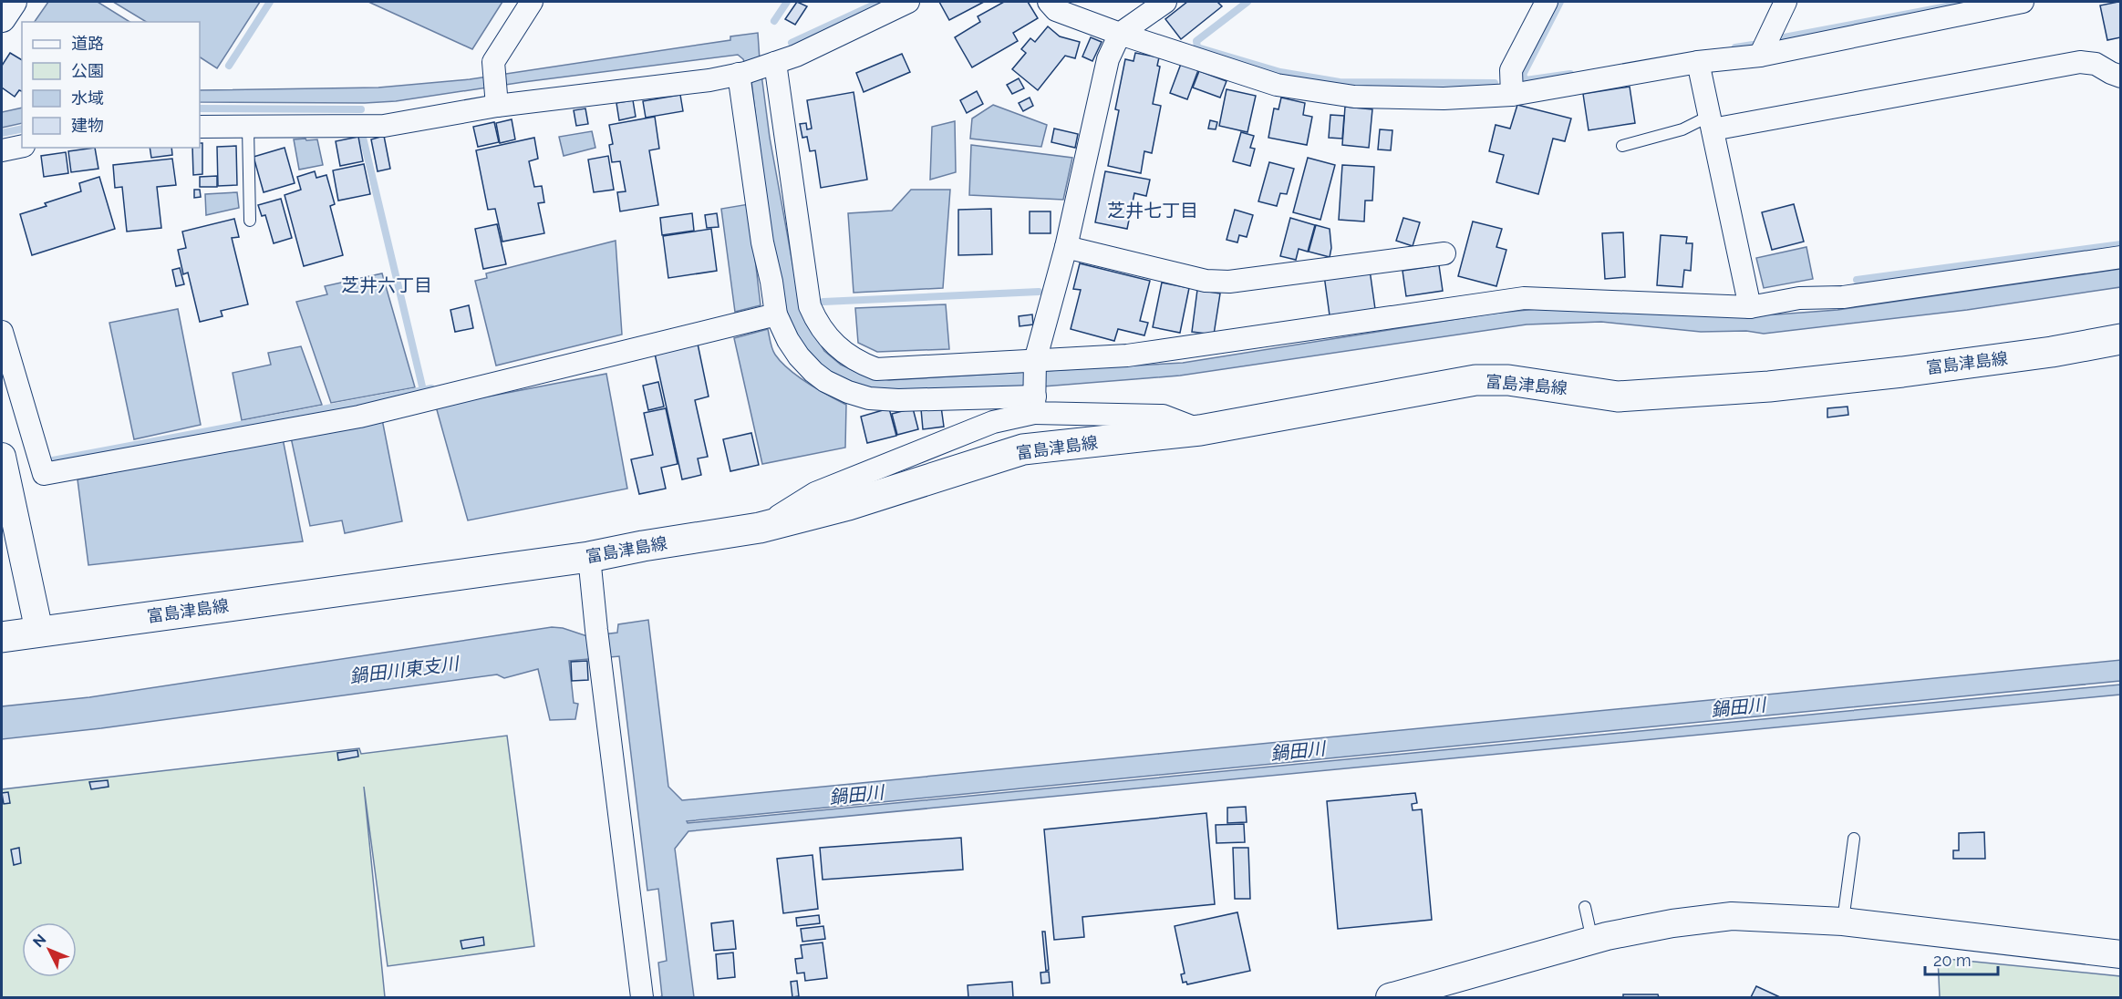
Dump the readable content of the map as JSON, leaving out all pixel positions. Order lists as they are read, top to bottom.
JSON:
{
  "streets": {
    "main road": ["富島津島線"]
  },
  "districts": ["芝井七丁目", "芝井六丁目"],
  "water": ["鍋田川東支川", "鍋田川"],
  "legend": [
    "道路",
    "公園",
    "水域",
    "建物"
  ],
  "scale_bar": "20 m",
  "north": "top left"
}
